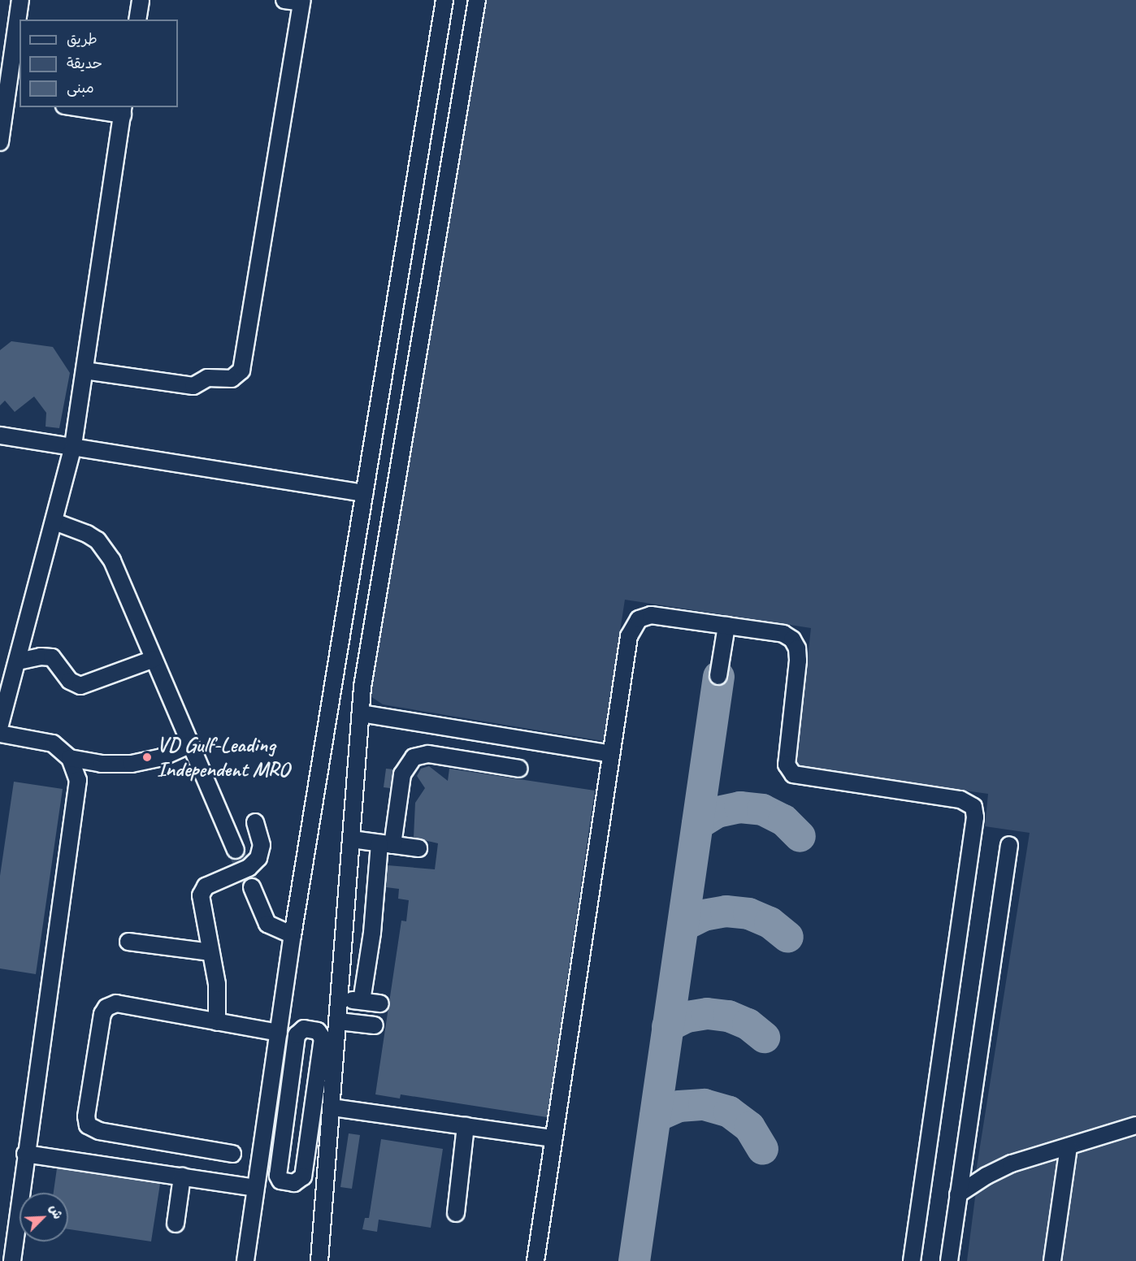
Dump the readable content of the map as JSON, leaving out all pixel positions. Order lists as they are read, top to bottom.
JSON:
{
  "places": ["VD Gulf-Leading Independent MRO"],
  "legend": ["طريق", "حديقة", "مبنى"],
  "north": "top right"
}
